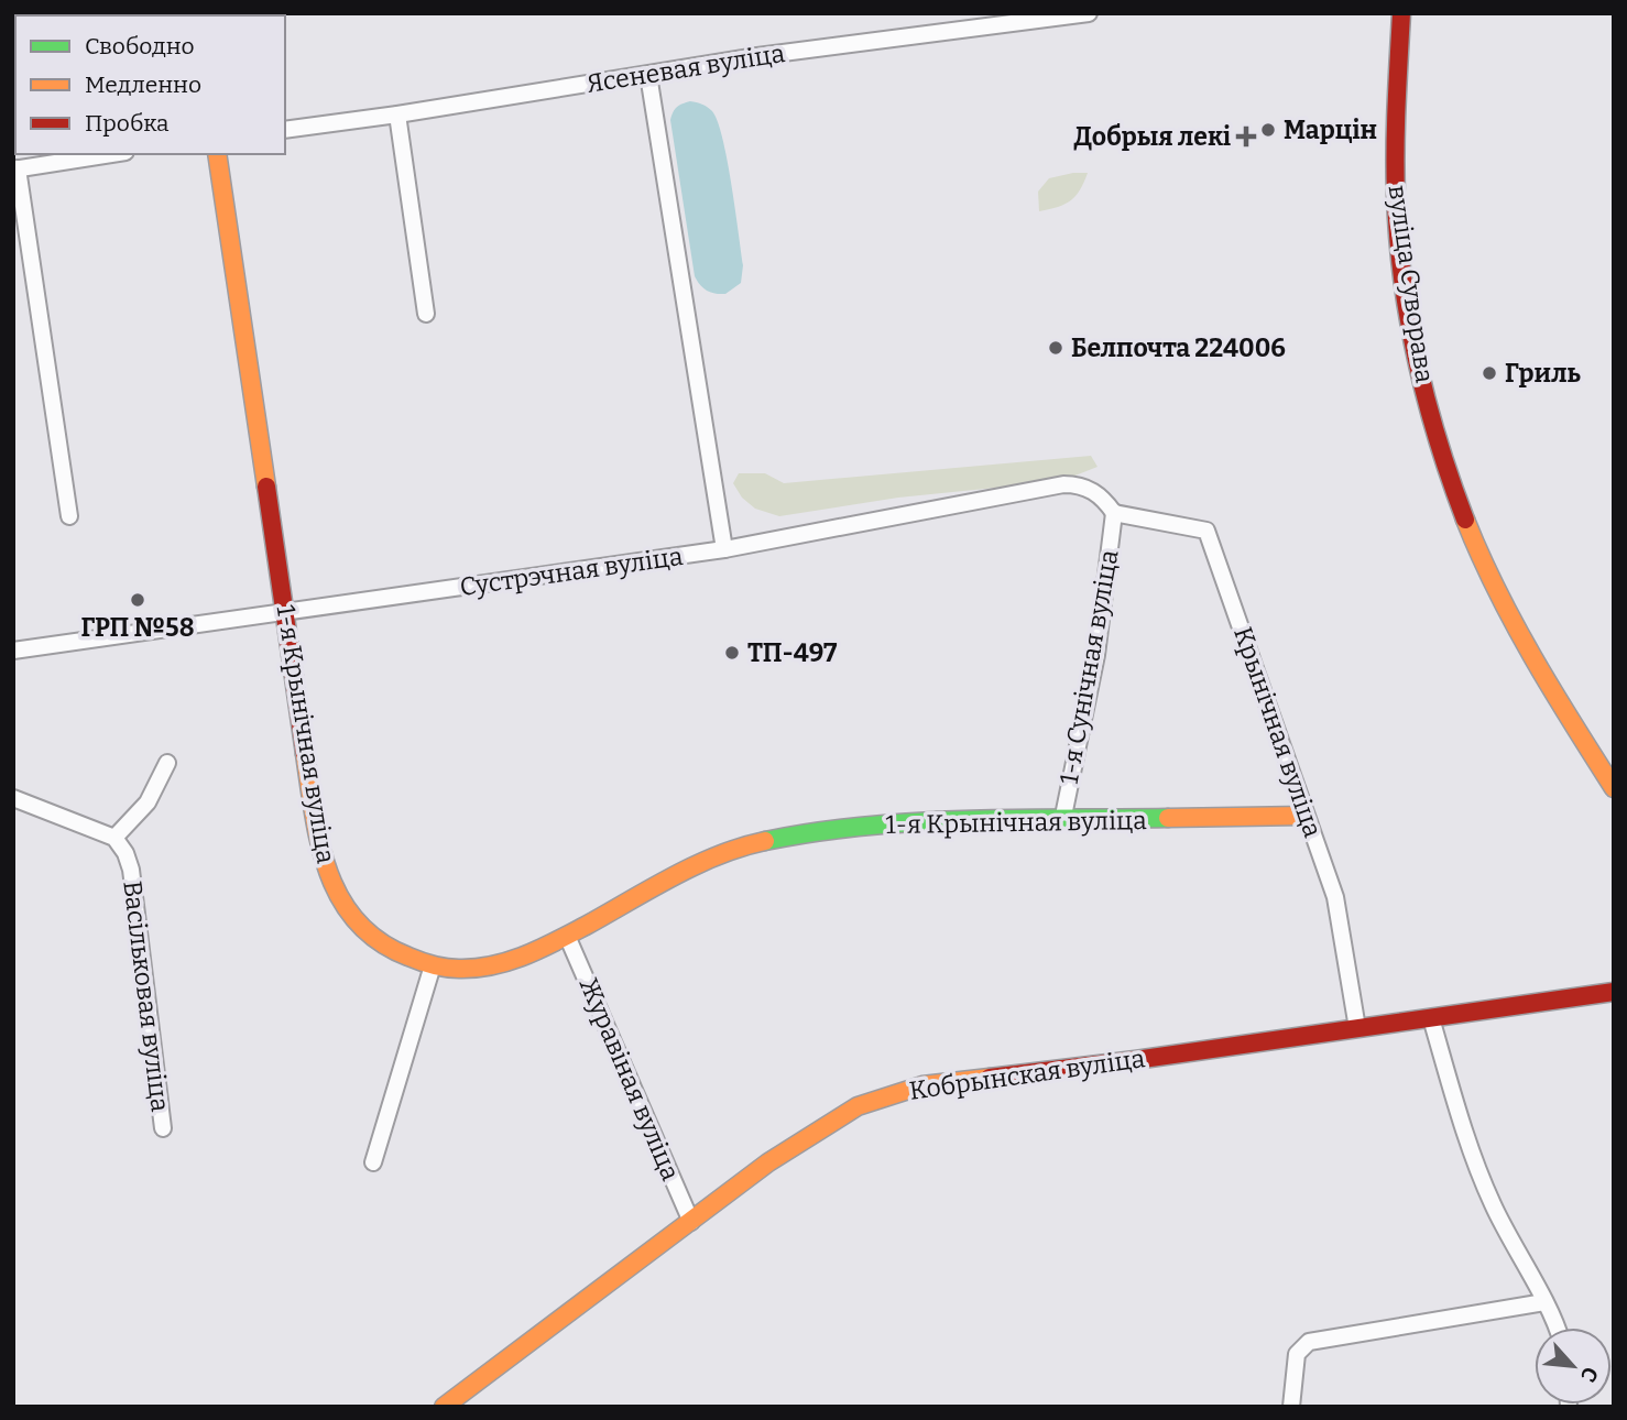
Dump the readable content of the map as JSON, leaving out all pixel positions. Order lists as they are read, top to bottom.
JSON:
{
  "streets": {
    "street": [
      "Ясеневая вуліца",
      "вуліца Суворава",
      "Сустрэчная вуліца",
      "1-я Сунічная вуліца",
      "Крынічная вуліца",
      "1-я Крынічная вуліца",
      "Васільковая вуліца",
      "Кобрынская вуліца",
      "Журавіная вуліца"
    ]
  },
  "crossings": [
    ["Сустрэчная вуліца", "1-я Сунічная вуліца"],
    ["Сустрэчная вуліца", "Крынічная вуліца"],
    ["Сустрэчная вуліца", "1-я Крынічная вуліца"],
    ["1-я Сунічная вуліца", "Крынічная вуліца"],
    ["1-я Сунічная вуліца", "1-я Крынічная вуліца"],
    ["Крынічная вуліца", "1-я Крынічная вуліца"],
    ["Крынічная вуліца", "Кобрынская вуліца"],
    ["1-я Крынічная вуліца", "Журавіная вуліца"],
    ["Кобрынская вуліца", "Журавіная вуліца"]
  ],
  "places": {
    "other": [
      "Марцін",
      "Белпочта 224006",
      "Гриль",
      "ГРП №58",
      "ТП-497"
    ],
    "health": ["Добрыя лекі"]
  },
  "legend": ["Свободно", "Медленно", "Пробка"],
  "north": "bottom right"
}
